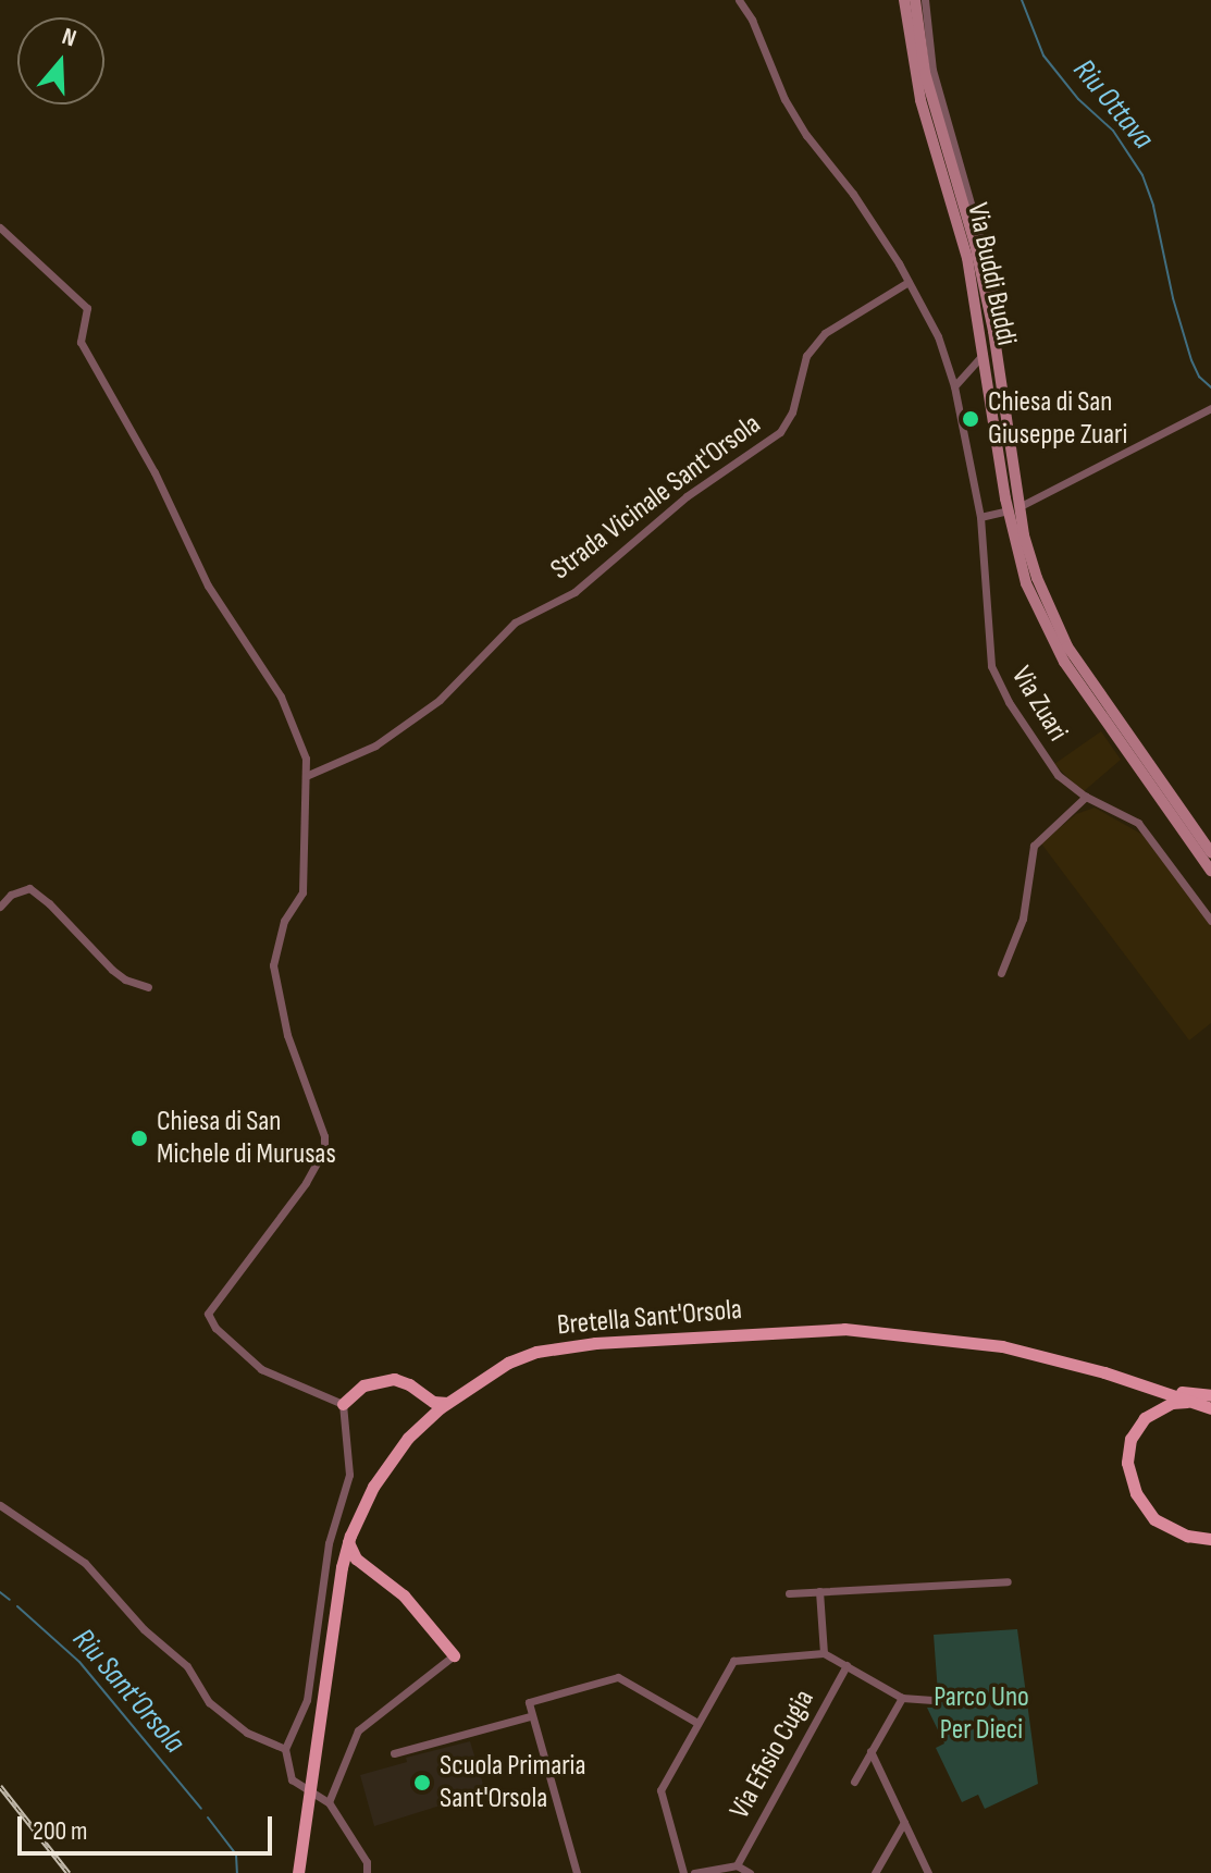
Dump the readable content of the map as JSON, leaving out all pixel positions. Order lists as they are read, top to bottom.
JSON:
{
  "streets": {
    "main road": ["Via Buddi Buddi", "Bretella Sant'Orsola"],
    "street": ["Strada Vicinale Sant'Orsola", "Via Zuari", "Via Efisio Cugia"]
  },
  "crossings": [
    ["Strada Vicinale Sant'Orsola", "Via Zuari"]
  ],
  "water": ["Riu Ottava", "Riu Sant'Orsola"],
  "parks": ["Parco Uno Per Dieci"],
  "places": ["Chiesa di San Giuseppe Zuari", "Chiesa di San Michele di Murusas", "Scuola Primaria Sant'Orsola"],
  "scale_bar": "200 m",
  "north": "top"
}
